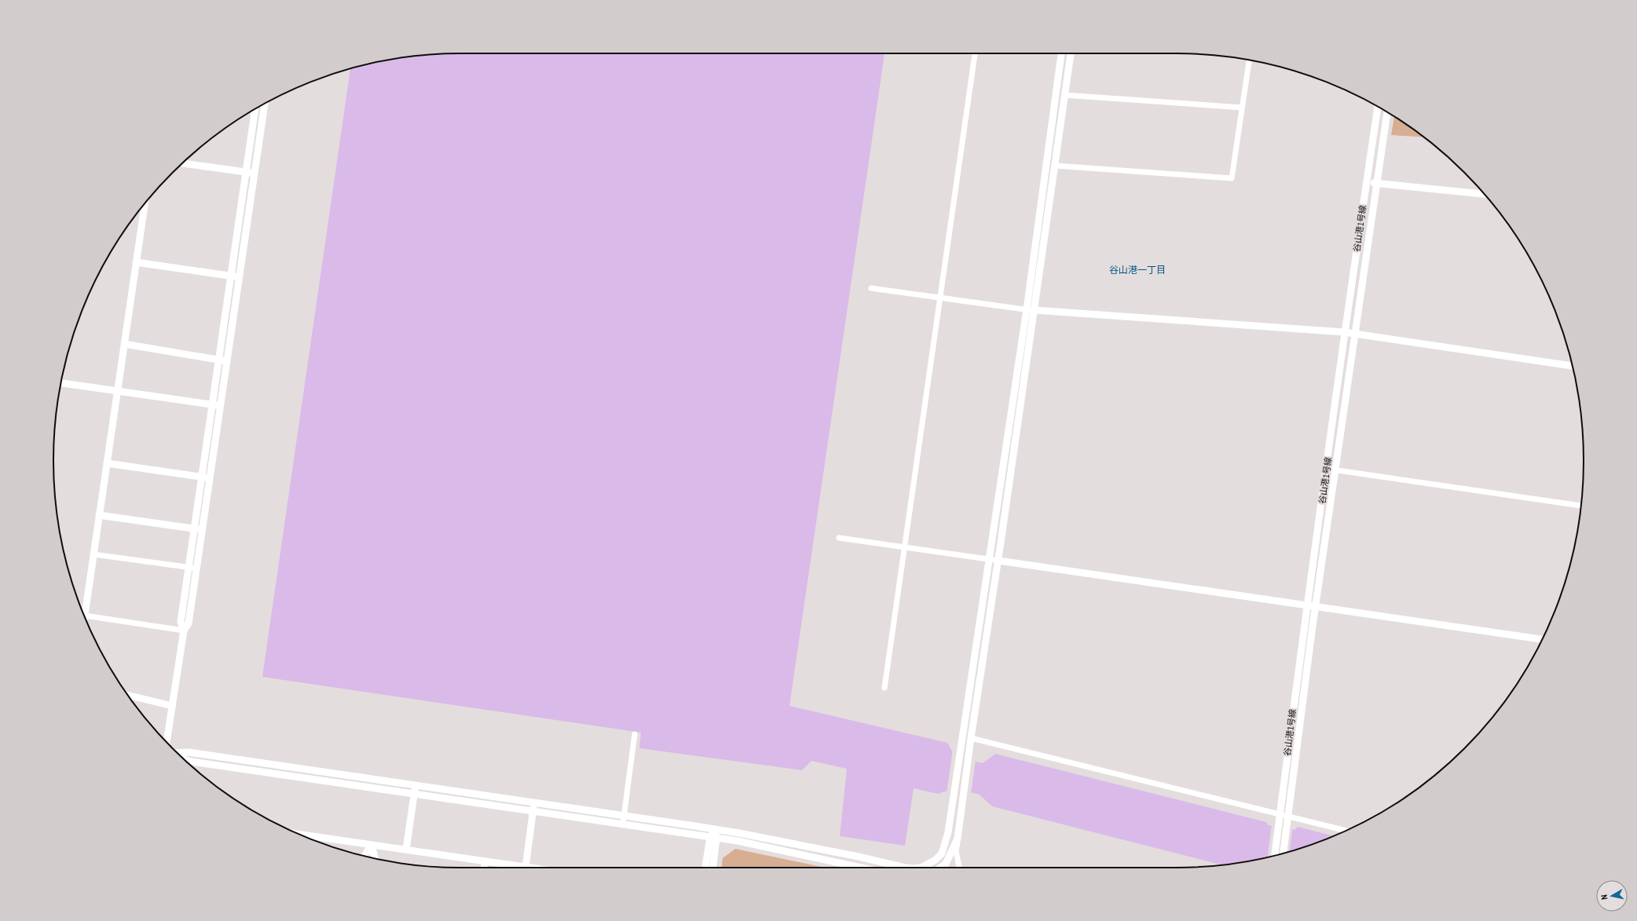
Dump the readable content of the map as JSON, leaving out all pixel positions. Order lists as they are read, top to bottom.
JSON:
{
  "streets": {
    "street": ["谷山港1号線"]
  },
  "districts": ["谷山港一丁目"],
  "north": "left"
}
